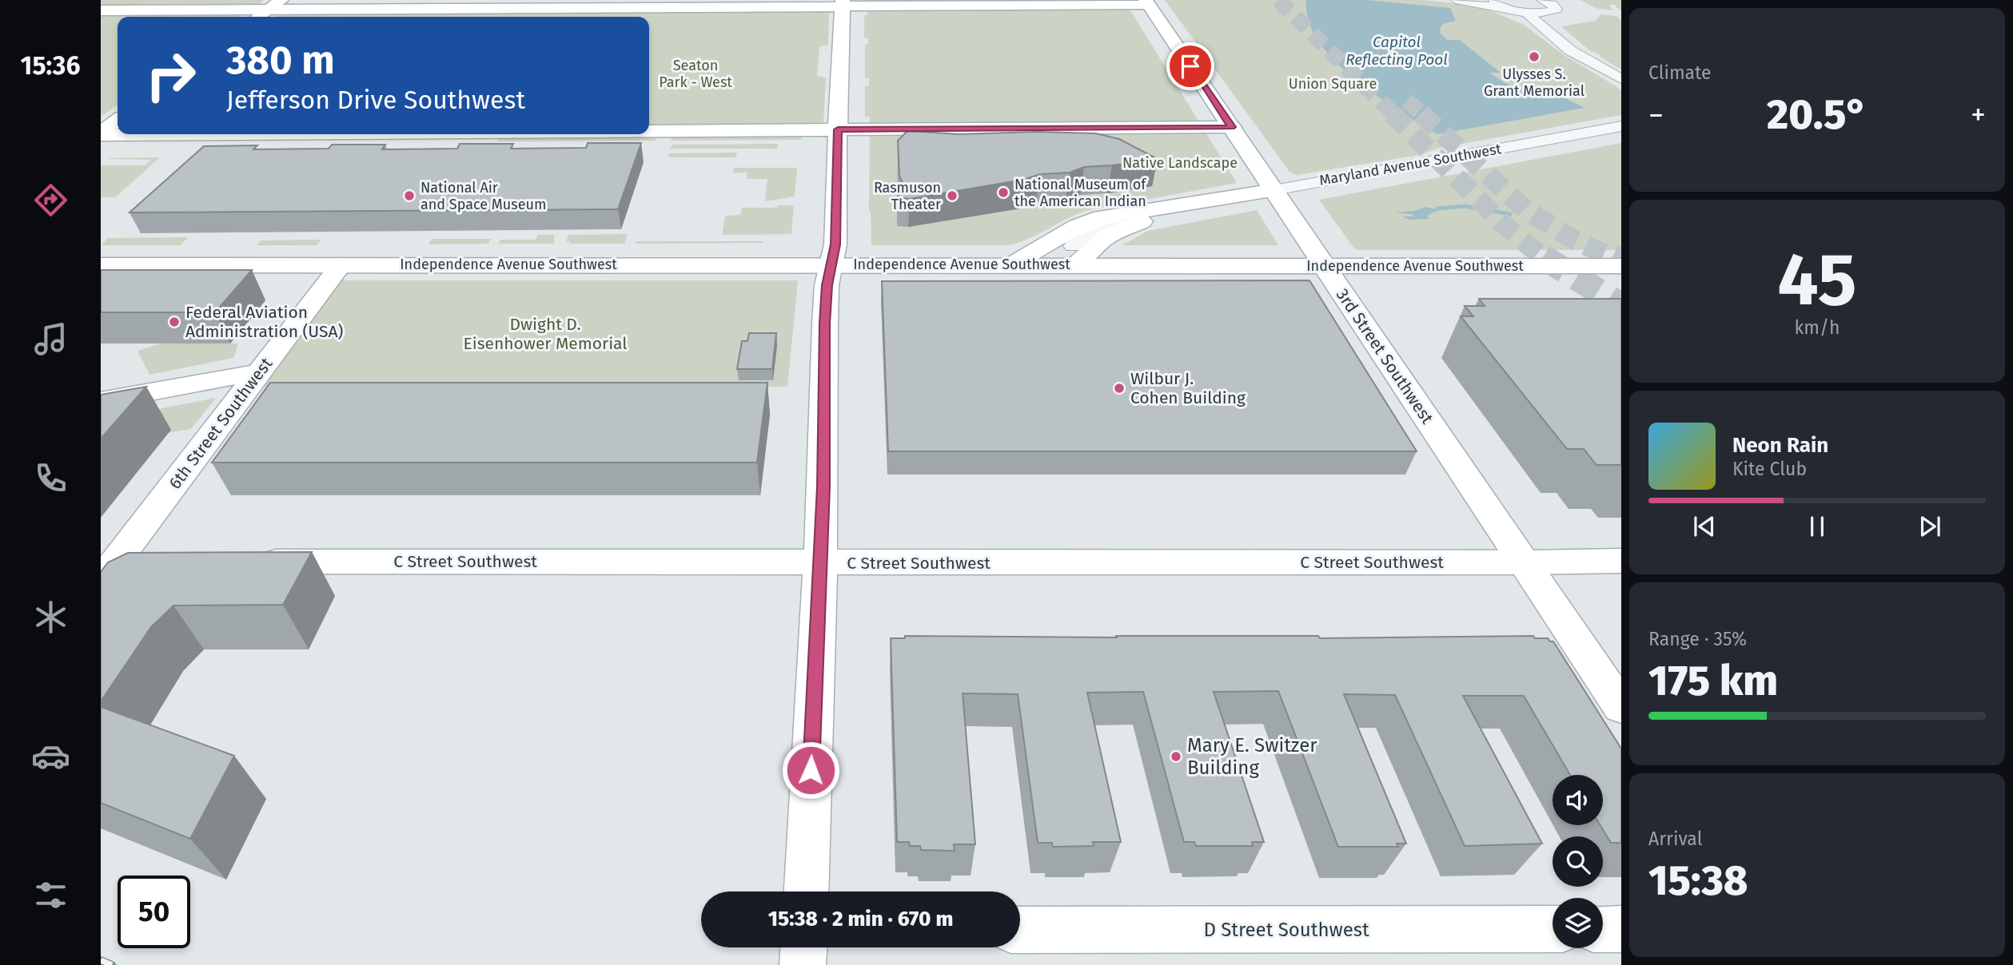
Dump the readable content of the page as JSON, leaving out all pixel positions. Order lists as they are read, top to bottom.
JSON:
{
  "streets": {
    "street": [
      "Maryland Avenue Southwest",
      "Independence Avenue Southwest",
      "3rd Street Southwest",
      "6th Street Southwest",
      "C Street Southwest",
      "D Street Southwest"
    ]
  },
  "crossings": [
    ["Maryland Avenue Southwest", "Independence Avenue Southwest"],
    ["Maryland Avenue Southwest", "3rd Street Southwest"],
    ["Independence Avenue Southwest", "3rd Street Southwest"],
    ["Independence Avenue Southwest", "6th Street Southwest"],
    ["3rd Street Southwest", "C Street Southwest"]
  ],
  "water": ["Capitol Reflecting Pool"],
  "parks": [
    "Seaton Park - West",
    "Union Square",
    "Native Landscape",
    "Dwight D. Eisenhower Memorial"
  ],
  "places": [
    "Ulysses S. Grant Memorial",
    "National Museum of the American Indian",
    "National Air and Space Museum",
    "Rasmuson Theater",
    "Federal Aviation Administration (USA)",
    "Wilbur J. Cohen Building",
    "Mary E. Switzer Building"
  ],
  "page": {
    "tabs": "15:36",
    "tile": [
      "Climate",
      ["45", "km/h"],
      ["Range · 35%", "175 km"],
      ["Arrival", "15:38"]
    ],
    "turn": ["380 m", "Jefferson Drive Southwest"],
    "heat": ["−", "20.5°", "+"],
    "song": ["Neon Rain", "Kite Club"],
    "limit": "50",
    "trip": "15:38 · 2 min · 670 m"
  }
}
